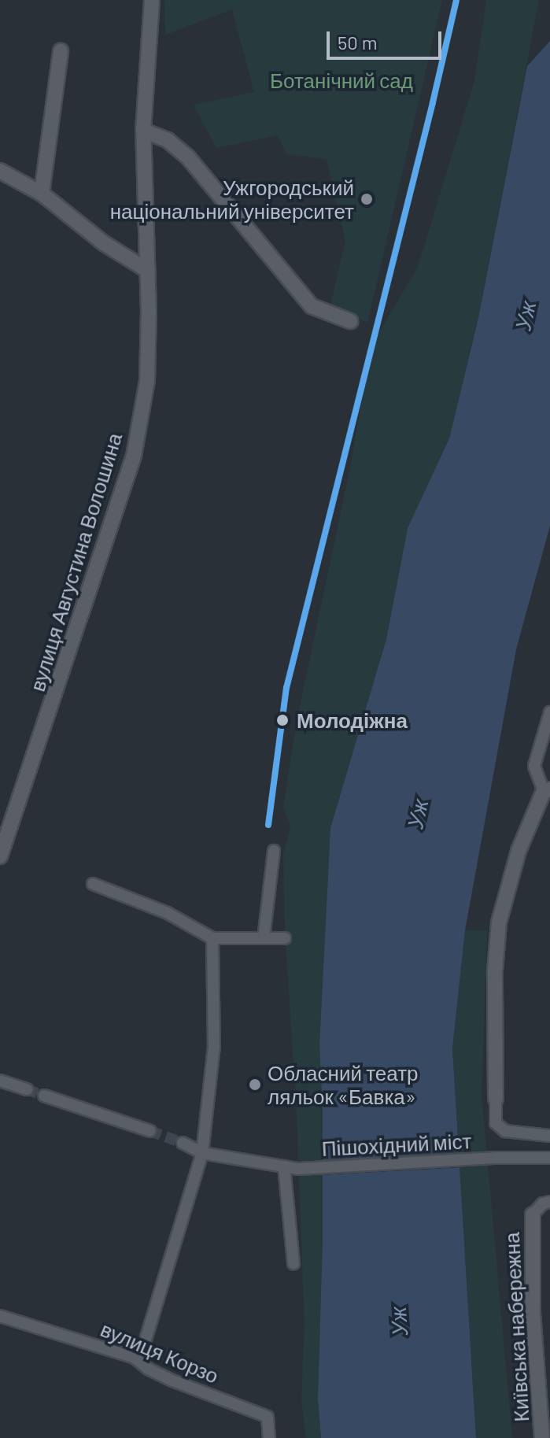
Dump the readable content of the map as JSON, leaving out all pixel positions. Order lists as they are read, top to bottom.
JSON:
{
  "streets": {
    "street": [
      "вулиця Августина Волошина",
      "Пішохідний міст",
      "Київська набережна",
      "вулиця Корзо"
    ]
  },
  "water": ["Уж"],
  "parks": ["Ботанічний сад"],
  "places": ["Ужгородський національний університет", "Молодіжна", "Обласний театр ляльок «Бавка»"],
  "scale_bar": "50 m"
}
